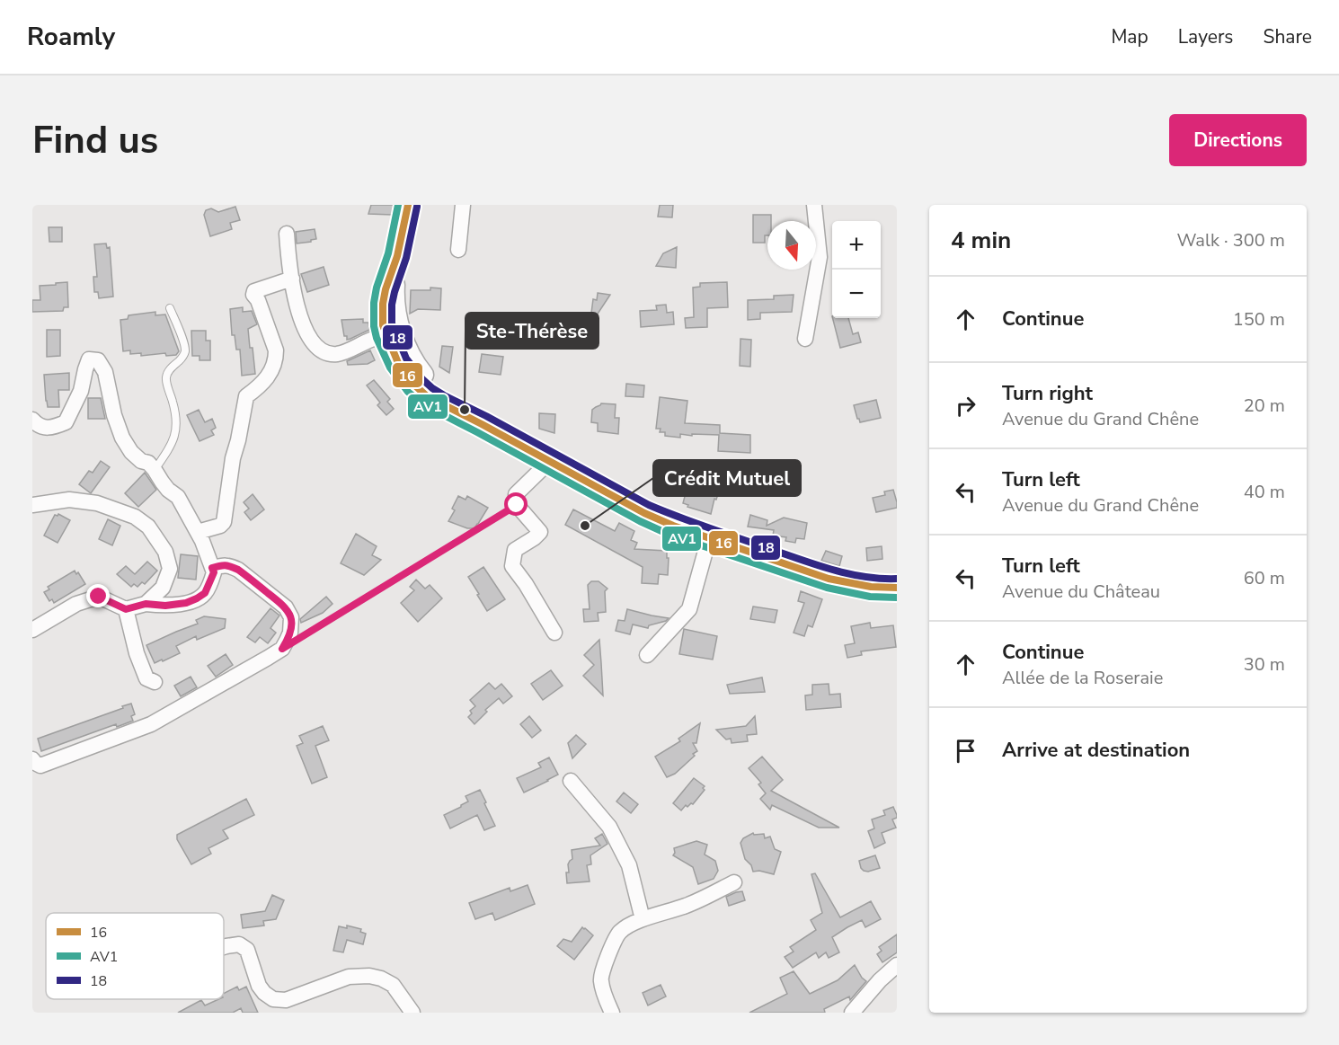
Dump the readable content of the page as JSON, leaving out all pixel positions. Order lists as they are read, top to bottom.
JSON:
{
  "places": ["Ste-Thérèse", "Crédit Mutuel"],
  "lines": ["transit line 16", "transit line AV1", "transit line 18"],
  "legend": ["16", "AV1", "18"],
  "north": "bottom",
  "page": {
    "header": "Roamly",
    "nav": ["Map", "Layers", "Share"],
    "buttons": "Directions",
    "title": "Find us",
    "heading": ["4 min", "Walk · 300 m"],
    "map_buttons": ["+", "−"],
    "list": [
      ["Continue", "150 m"],
      ["Turn right", "Avenue du Grand Chêne", "20 m"],
      ["Turn left", "Avenue du Grand Chêne", "40 m"],
      ["Turn left", "Avenue du Château", "60 m"],
      ["Continue", "Allée de la Roseraie", "30 m"],
      "Arrive at destination"
    ]
  }
}
